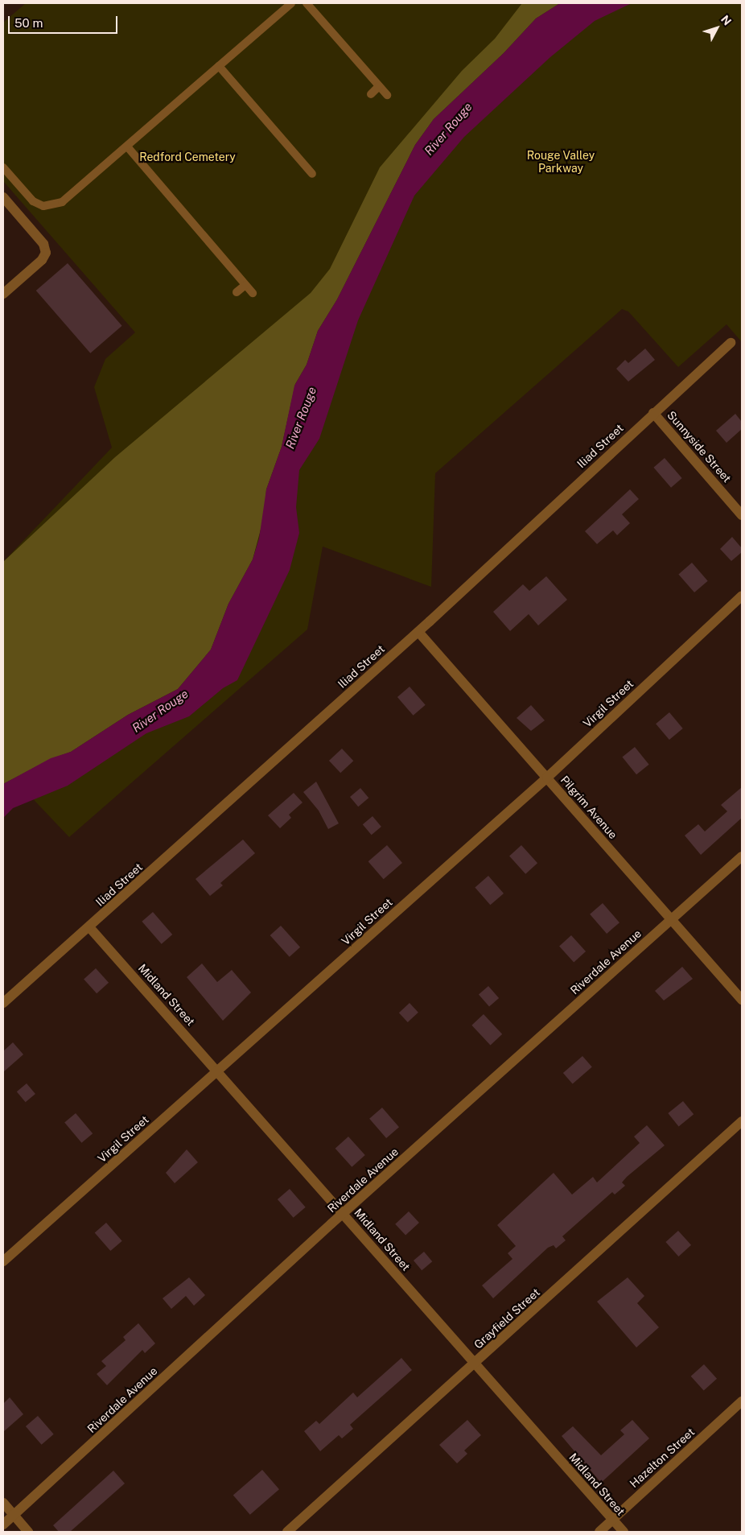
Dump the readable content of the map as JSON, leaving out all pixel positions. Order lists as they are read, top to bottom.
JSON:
{
  "streets": {
    "street": [
      "Iliad Street",
      "Sunnyside Street",
      "Virgil Street",
      "Pilgrim Avenue",
      "Riverdale Avenue",
      "Midland Street",
      "Grayfield Street",
      "Hazelton Street"
    ]
  },
  "crossings": [
    ["Iliad Street", "Sunnyside Street"],
    ["Iliad Street", "Pilgrim Avenue"],
    ["Iliad Street", "Midland Street"],
    ["Virgil Street", "Pilgrim Avenue"],
    ["Virgil Street", "Midland Street"],
    ["Pilgrim Avenue", "Riverdale Avenue"],
    ["Riverdale Avenue", "Midland Street"],
    ["Midland Street", "Grayfield Street"],
    ["Midland Street", "Hazelton Street"]
  ],
  "water": ["River Rouge"],
  "parks": ["Rouge Valley Parkway", "Redford Cemetery"],
  "scale_bar": "50 m",
  "north": "top right"
}
